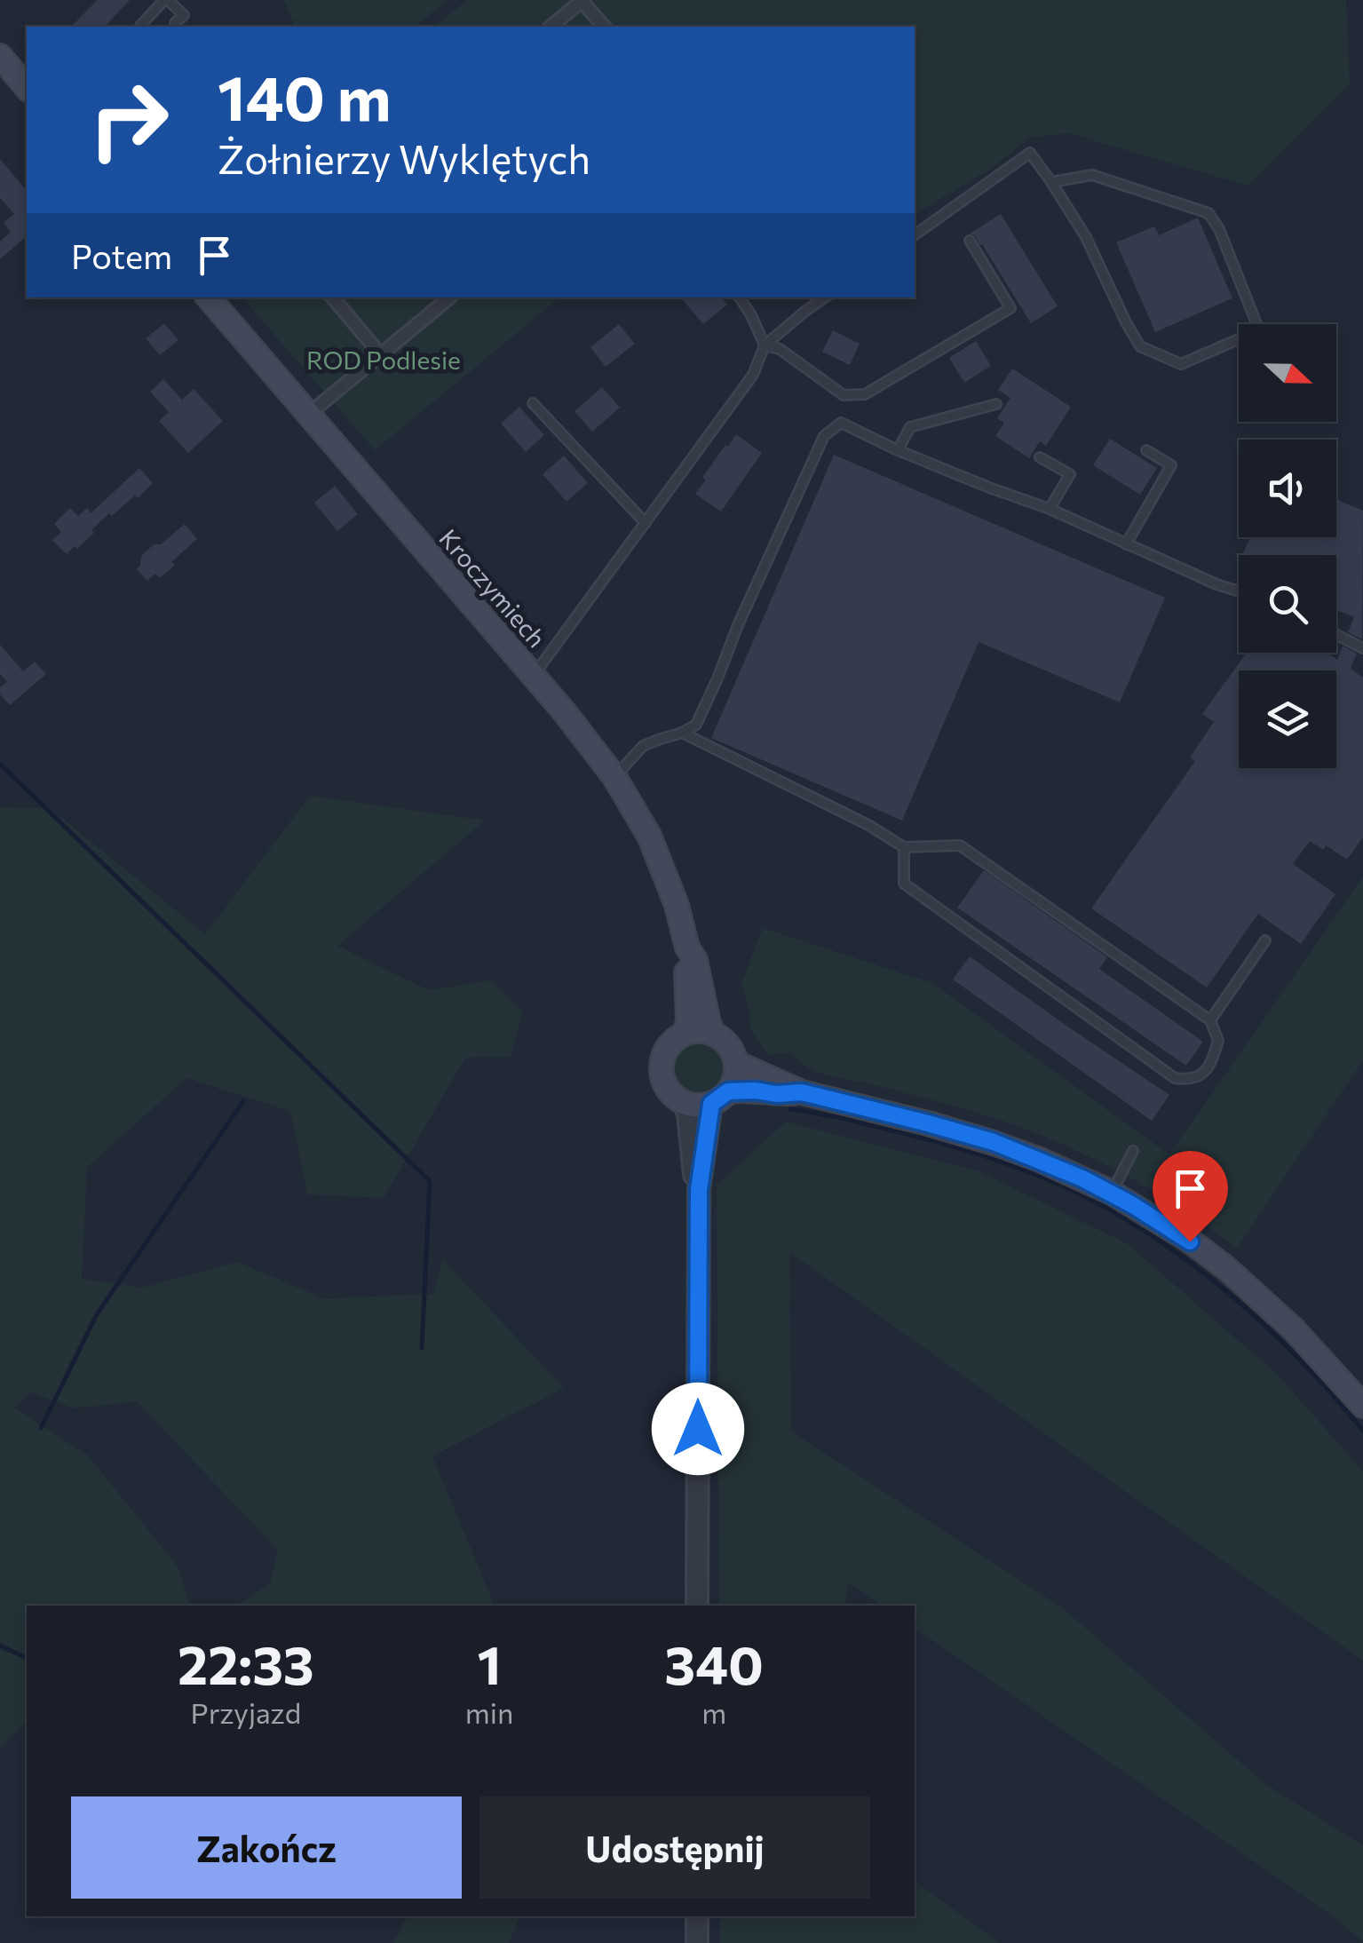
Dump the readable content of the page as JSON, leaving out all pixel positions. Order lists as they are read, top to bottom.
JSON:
{
  "streets": {
    "main road": ["Kroczymiech"]
  },
  "parks": ["ROD Podlesie"],
  "north": "right",
  "page": {
    "turn": ["140 m", "Żołnierzy Wyklętych"],
    "then": "Potem",
    "eta": [
      "22:33",
      "Przyjazd",
      "1",
      "min",
      "340",
      "m"
    ],
    "buttons": ["Zakończ", "Udostępnij"]
  }
}
